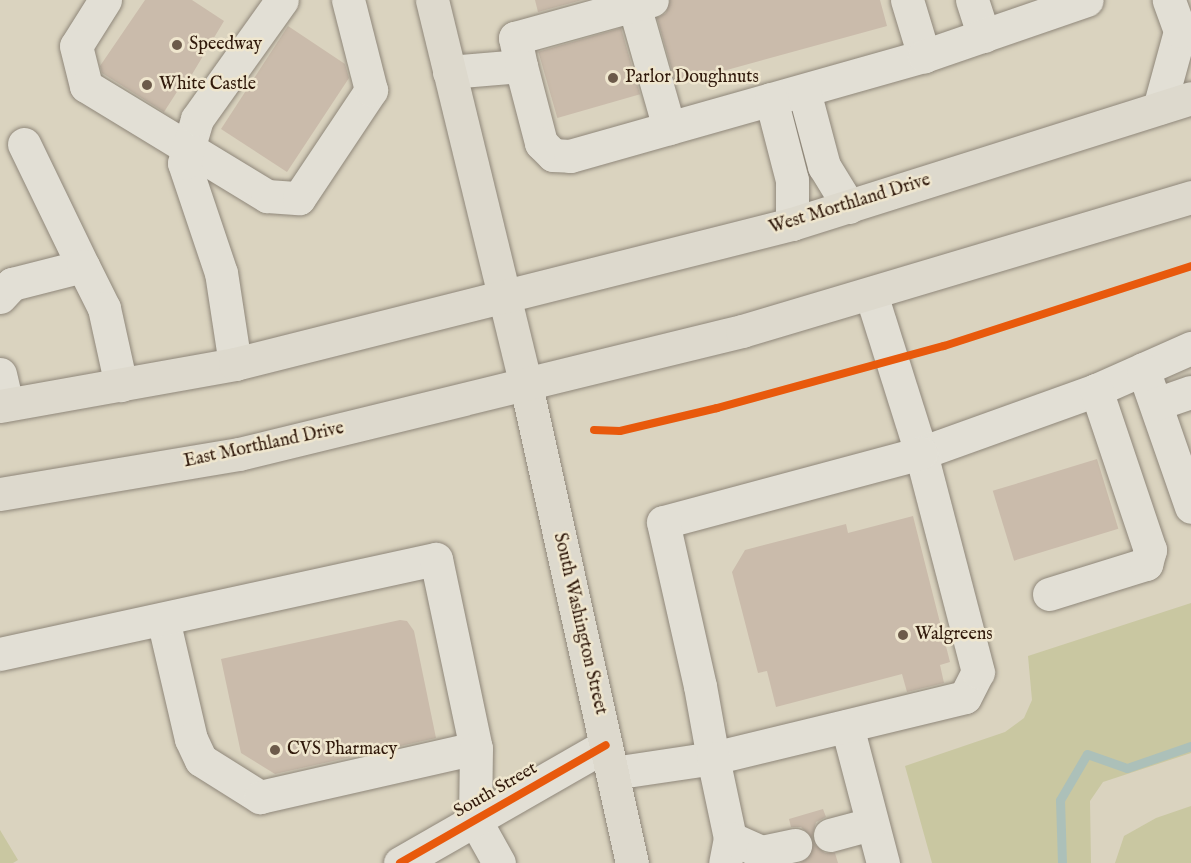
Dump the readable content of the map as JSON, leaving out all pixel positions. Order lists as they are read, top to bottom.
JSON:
{
  "streets": {
    "main road": ["West Morthland Drive", "East Morthland Drive", "South Washington Street"],
    "street": ["South Street"]
  },
  "crossings": [
    ["West Morthland Drive", "South Washington Street"],
    ["East Morthland Drive", "South Washington Street"],
    ["South Washington Street", "South Street"]
  ],
  "places": [
    "Speedway",
    "Parlor Doughnuts",
    "White Castle",
    "Walgreens",
    "CVS Pharmacy"
  ]
}
